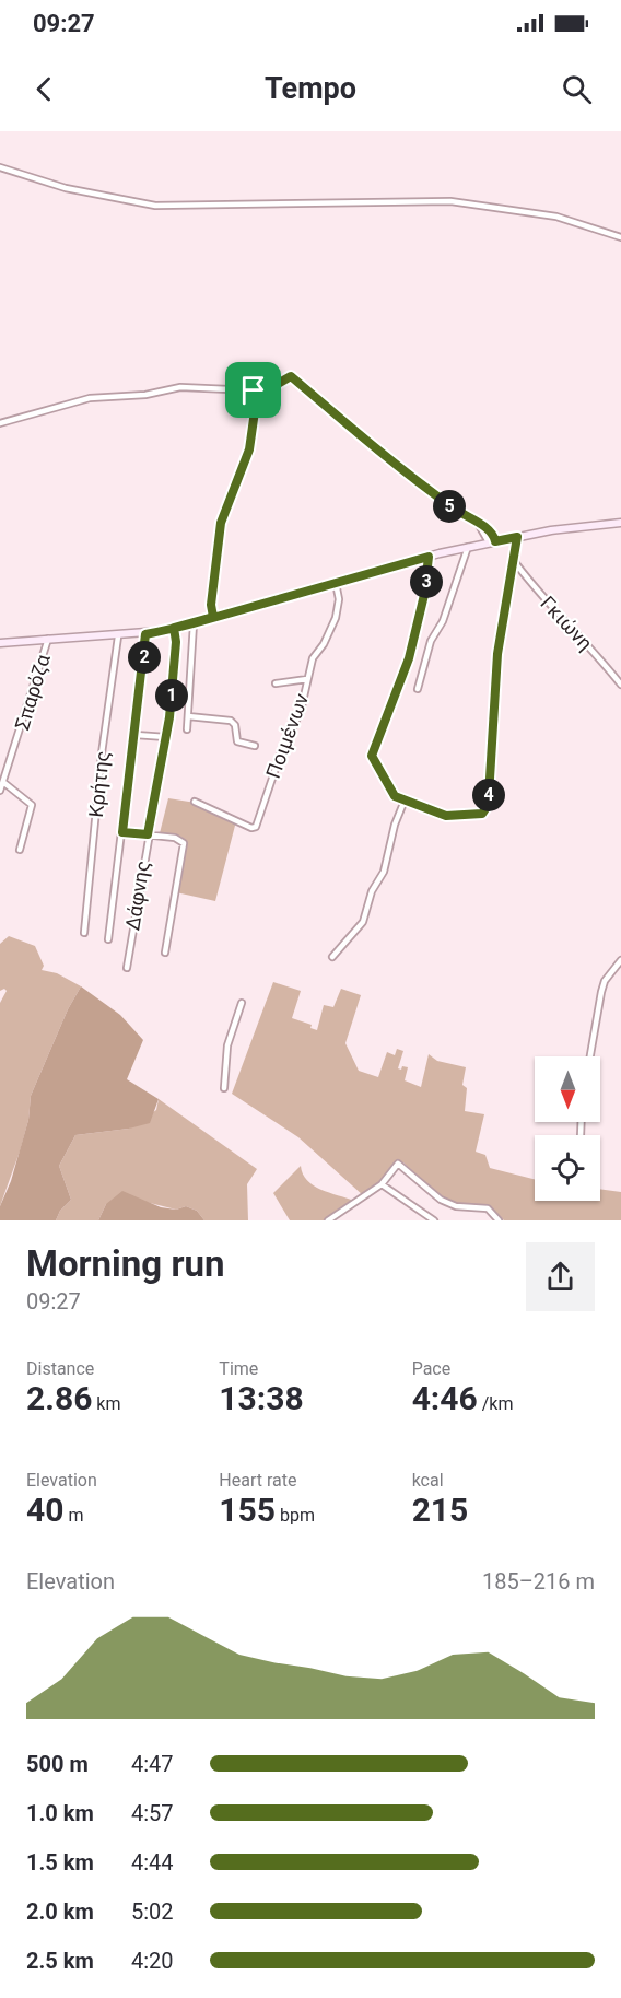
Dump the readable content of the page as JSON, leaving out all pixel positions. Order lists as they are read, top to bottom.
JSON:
{
  "streets": {
    "street": [
      "Γκιώνη",
      "Σπαρόζα",
      "Ποιμένων",
      "Κρήτης",
      "Δάφνης"
    ]
  },
  "north": "bottom",
  "page": {
    "status": "09:27",
    "header": "Tempo",
    "pins": [
      "5",
      "3",
      "2",
      "1",
      "4"
    ],
    "heading": ["Morning run", "09:27"],
    "stats": [
      ["Distance", "2.86 km"],
      ["Time", "13:38"],
      ["Pace", "4:46 /km"],
      ["Elevation", "40 m"],
      ["Heart rate", "155 bpm"],
      ["kcal", "215"]
    ],
    "chart": ["Elevation", "185–216 m"],
    "list": [
      {
        "name": "500 m",
        "note": "4:47"
      },
      {
        "name": "1.0 km",
        "note": "4:57"
      },
      {
        "name": "1.5 km",
        "note": "4:44"
      },
      {
        "name": "2.0 km",
        "note": "5:02"
      },
      {
        "name": "2.5 km",
        "note": "4:20"
      }
    ]
  }
}
